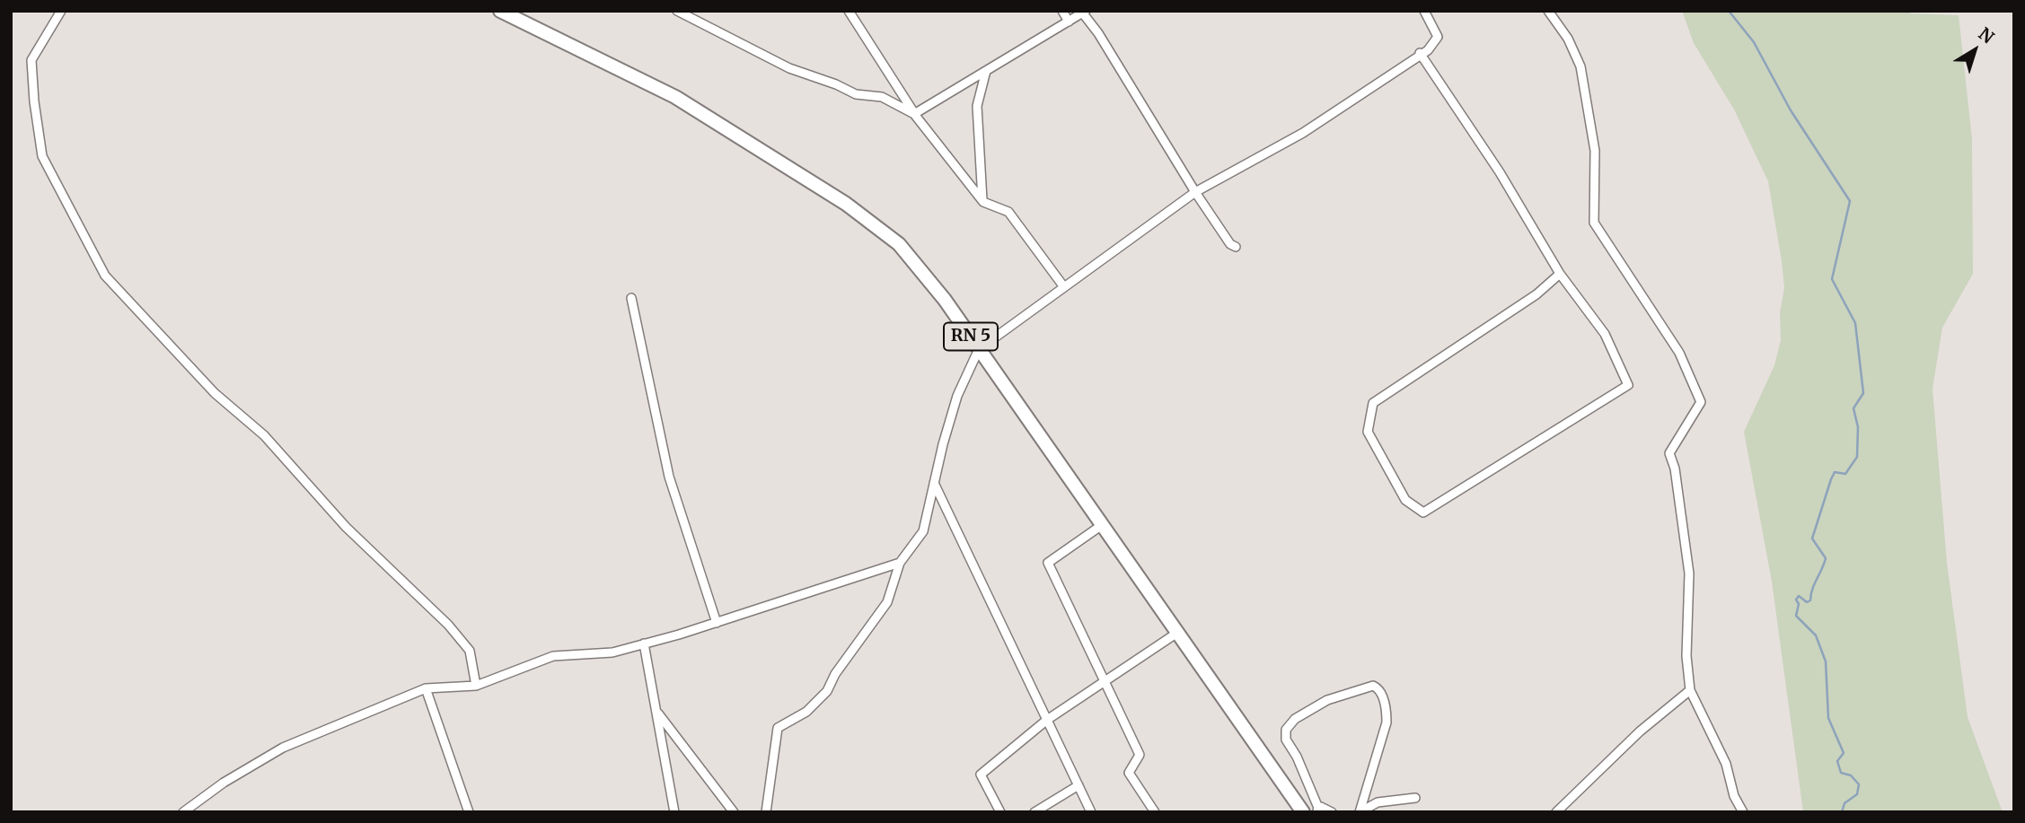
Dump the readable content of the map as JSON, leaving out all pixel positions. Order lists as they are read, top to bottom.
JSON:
{
  "streets": {
    "main road": ["RN 5"]
  },
  "north": "top right"
}
